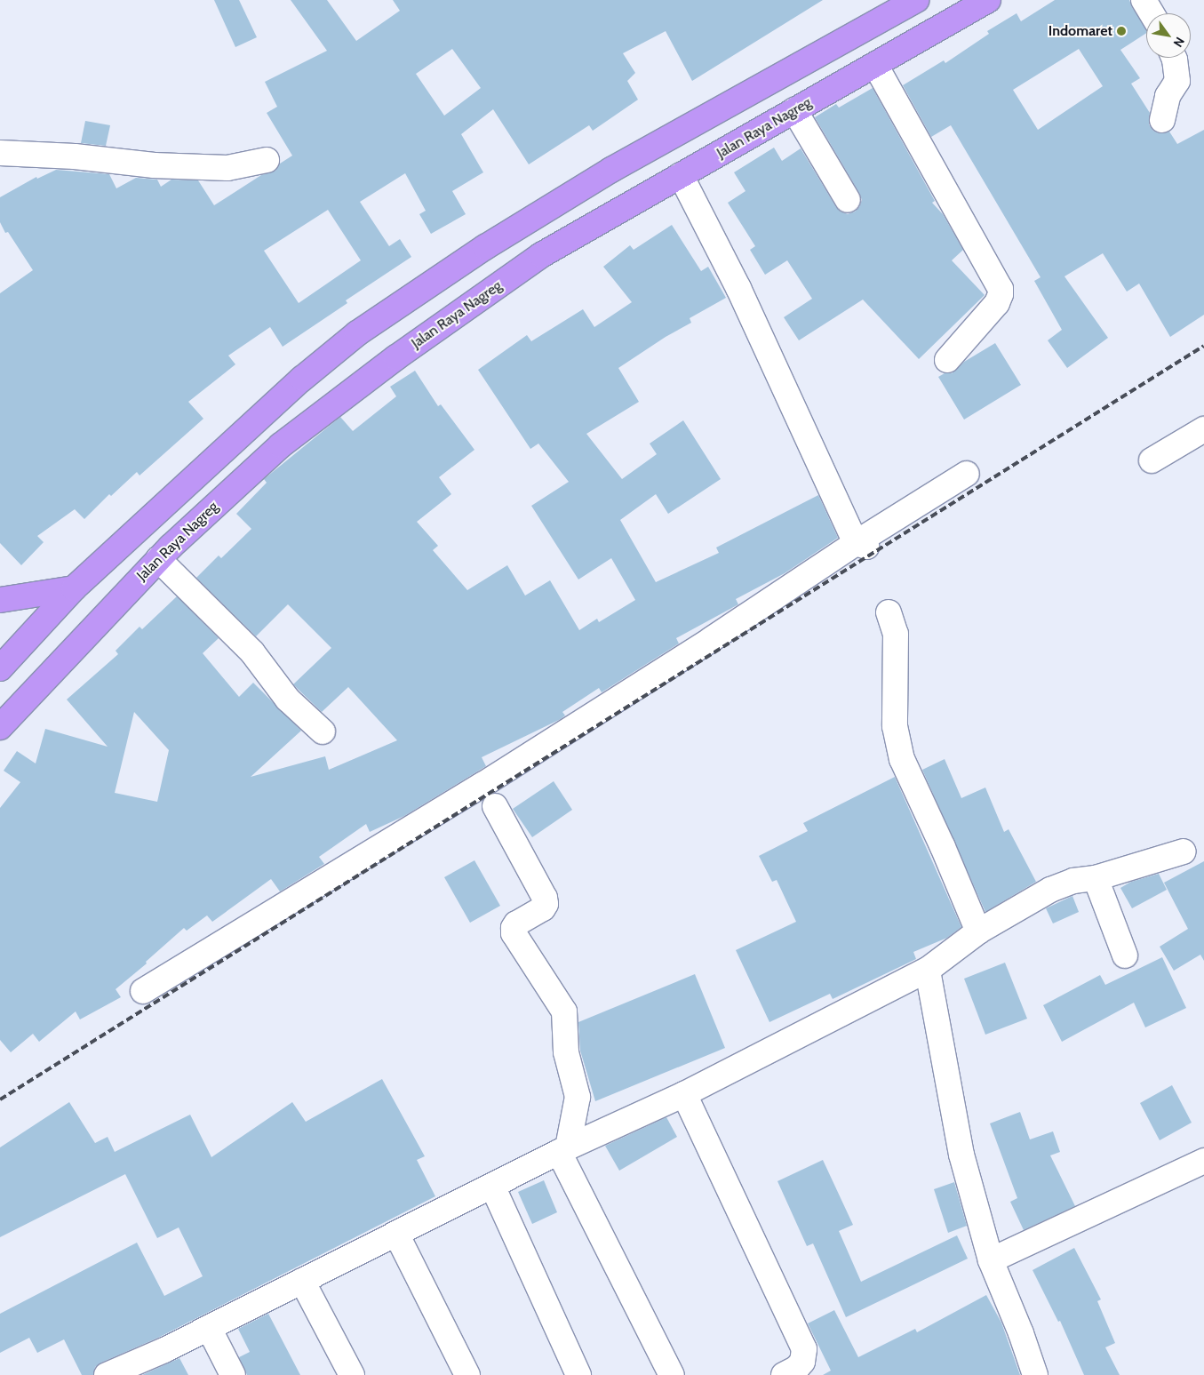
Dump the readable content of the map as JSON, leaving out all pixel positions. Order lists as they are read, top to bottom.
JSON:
{
  "streets": {
    "highway": ["Jalan Raya Nagreg"]
  },
  "places": ["Indomaret"],
  "north": "bottom right"
}
